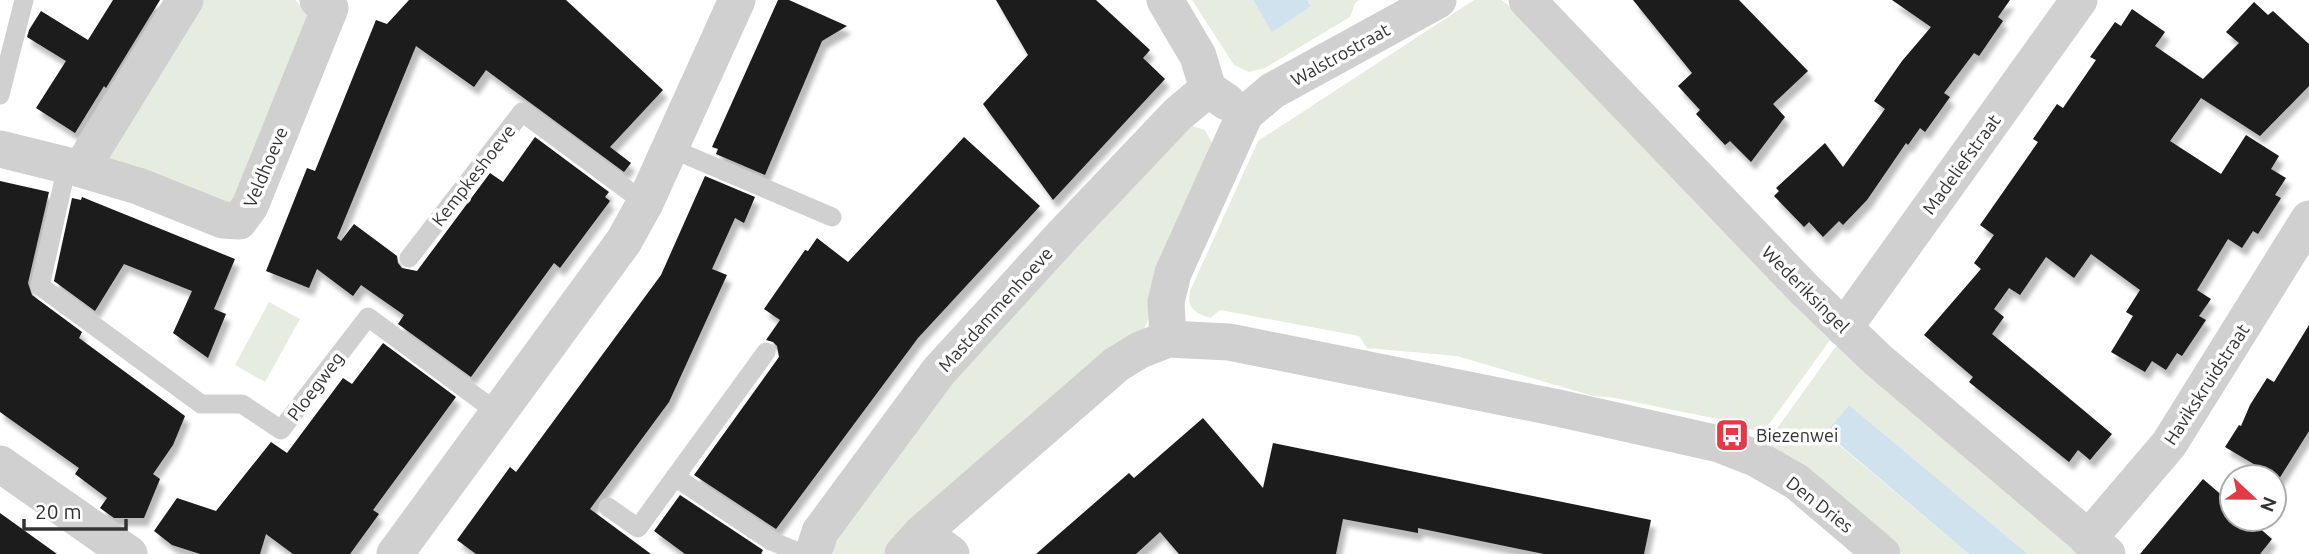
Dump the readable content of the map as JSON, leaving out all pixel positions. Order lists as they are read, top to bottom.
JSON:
{
  "streets": {
    "street": [
      "Walstrostraat",
      "Madeliefstraat",
      "Veldhoeve",
      "Wederiksingel",
      "Mastdammenhoeve",
      "Havikskruidstraat",
      "Den Dries"
    ],
    "lane": ["Kempkeshoeve", "Ploegweg"]
  },
  "crossings": [
    ["Madeliefstraat", "Wederiksingel"],
    ["Veldhoeve", "Ploegweg"],
    ["Wederiksingel", "Havikskruidstraat"]
  ],
  "places": {
    "bus stop": ["Biezenwei"]
  },
  "scale_bar": "20 m",
  "north": "right"
}
